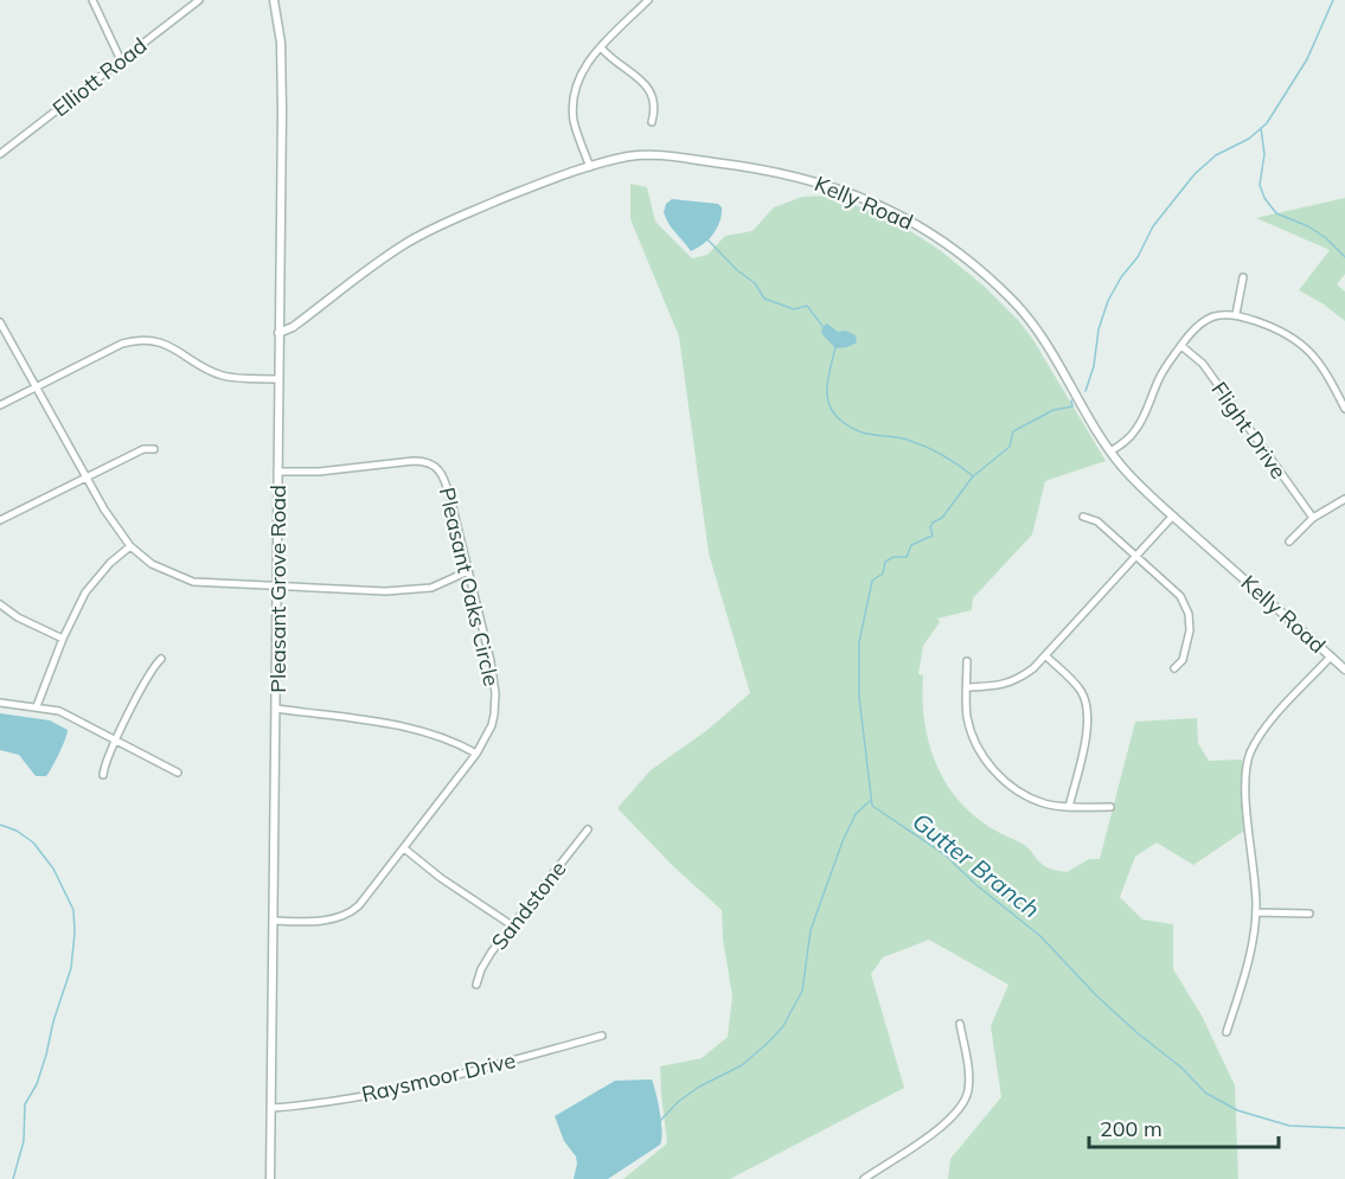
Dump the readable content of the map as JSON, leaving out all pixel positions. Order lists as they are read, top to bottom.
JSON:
{
  "streets": {
    "street": [
      "Elliott Road",
      "Kelly Road",
      "Flight Drive",
      "Pleasant Oaks Circle",
      "Pleasant Grove Road",
      "Sandstone",
      "Raysmoor Drive"
    ]
  },
  "crossings": [
    ["Kelly Road", "Pleasant Grove Road"],
    ["Pleasant Oaks Circle", "Pleasant Grove Road"],
    ["Pleasant Grove Road", "Raysmoor Drive"]
  ],
  "water": ["Gutter Branch"],
  "scale_bar": "200 m"
}
